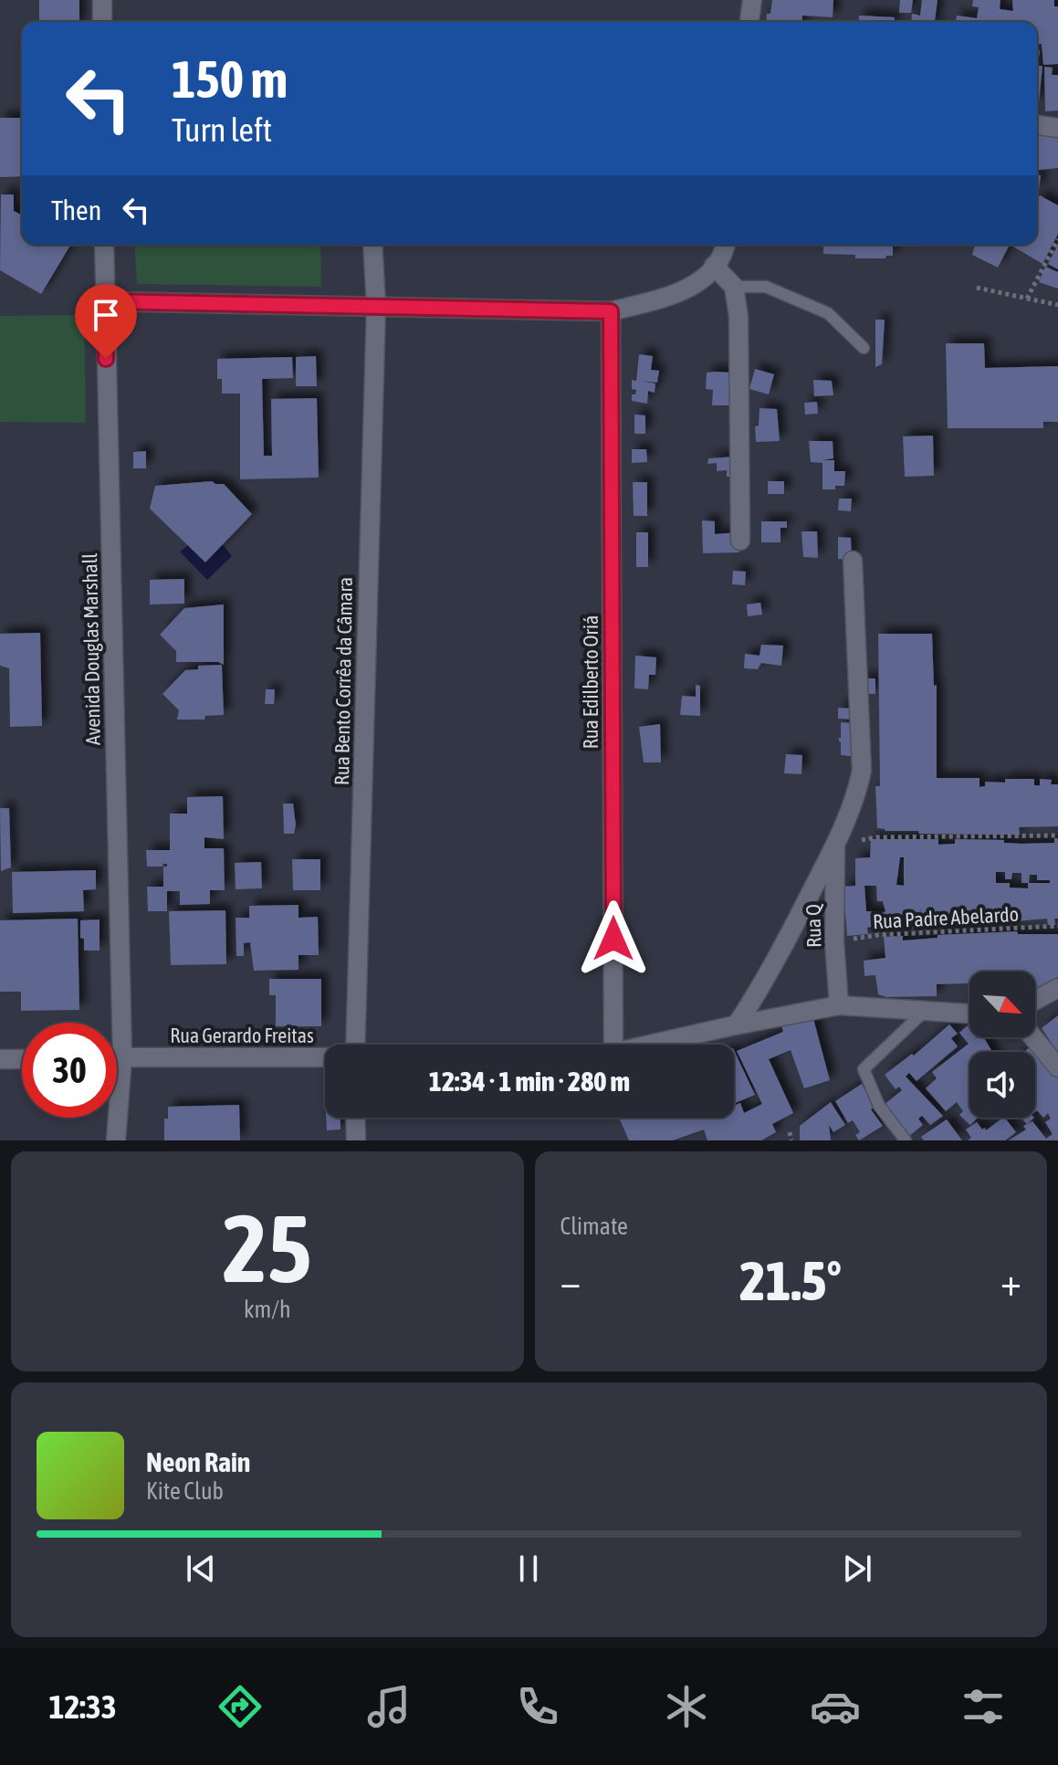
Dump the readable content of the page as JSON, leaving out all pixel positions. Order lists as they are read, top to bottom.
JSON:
{
  "streets": {
    "street": [
      "Avenida Douglas Marshall",
      "Rua Bento Corrêa da Câmara",
      "Rua Edilberto Oriá",
      "Rua Q",
      "Rua Gerardo Freitas"
    ],
    "path": ["Rua Padre Abelardo"]
  },
  "crossings": [
    ["Avenida Douglas Marshall", "Rua Gerardo Freitas"],
    ["Rua Padre Abelardo", "Rua Q"]
  ],
  "north": "bottom right",
  "page": {
    "turn": ["150 m", "Turn left"],
    "then": "Then",
    "limit": "30",
    "trip": "12:34 · 1 min · 280 m",
    "tile": [
      ["25", "km/h"],
      "Climate"
    ],
    "heat": ["−", "21.5°", "+"],
    "song": ["Neon Rain", "Kite Club"],
    "tabs": "12:33"
  }
}
